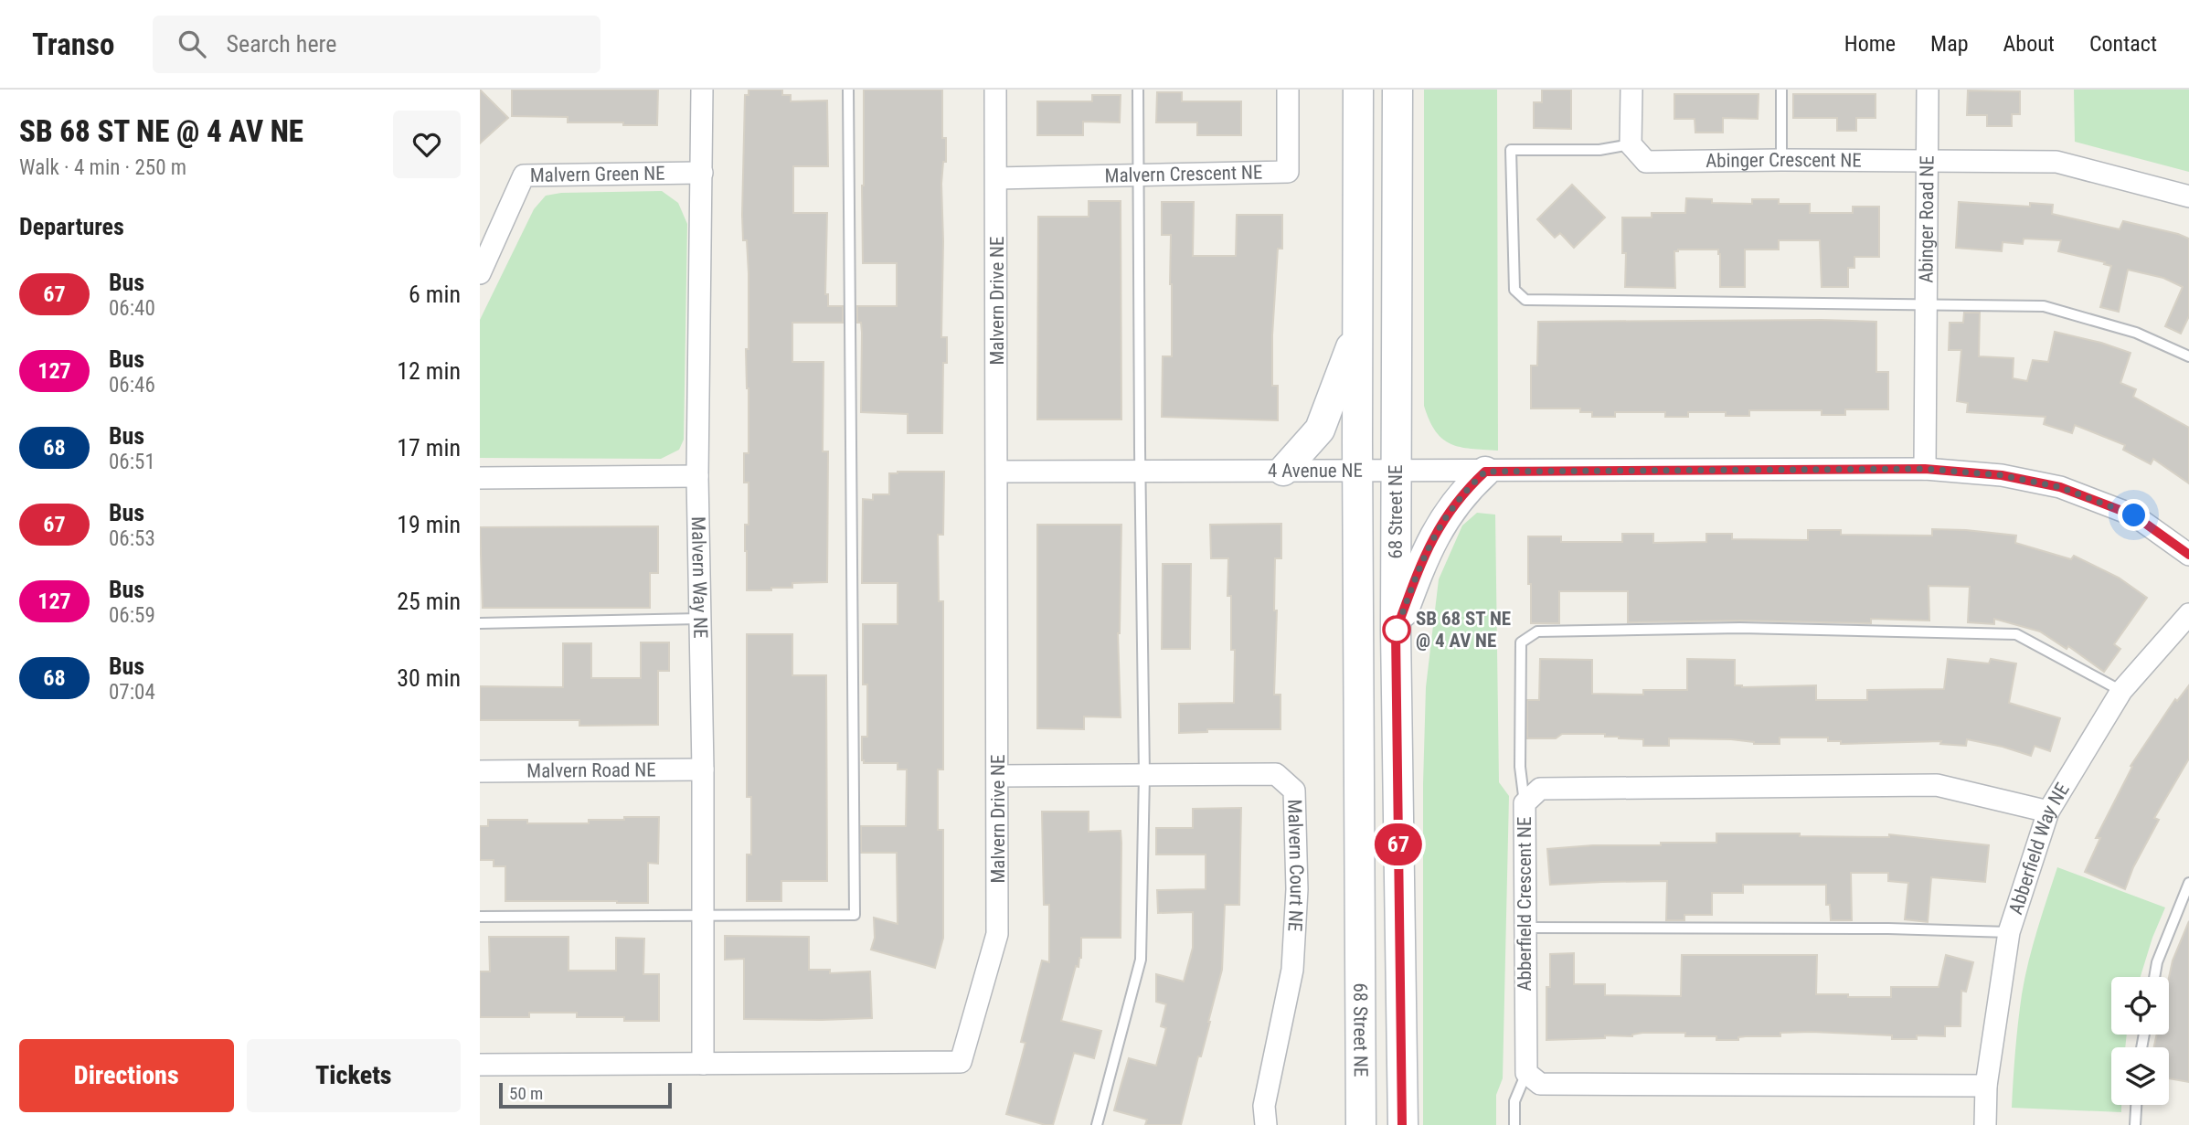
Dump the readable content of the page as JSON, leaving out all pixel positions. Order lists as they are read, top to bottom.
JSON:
{
  "streets": {
    "main road": ["68 Street NE"],
    "street": [
      "Abinger Crescent NE",
      "Malvern Crescent NE",
      "Malvern Green NE",
      "Abinger Road NE",
      "Malvern Drive NE",
      "4 Avenue NE",
      "Malvern Way NE",
      "Malvern Road NE",
      "Abberfield Way NE",
      "Malvern Court NE",
      "Abberfield Crescent NE"
    ]
  },
  "crossings": [
    ["Abinger Crescent NE", "Abinger Road NE"],
    ["Malvern Crescent NE", "Malvern Drive NE"],
    ["Malvern Green NE", "Malvern Way NE"],
    ["Abinger Road NE", "4 Avenue NE"],
    ["Malvern Drive NE", "4 Avenue NE"],
    ["Malvern Drive NE", "Malvern Way NE"],
    ["Malvern Drive NE", "Malvern Court NE"],
    ["4 Avenue NE", "68 Street NE"],
    ["Malvern Way NE", "Malvern Road NE"],
    ["Abberfield Way NE", "Abberfield Crescent NE"]
  ],
  "places": ["SB 68 ST NE @ 4 AV NE"],
  "lines": ["bus line 67"],
  "scale_bar": "50 m",
  "page": {
    "header": "Transo",
    "search": "Search here",
    "nav": [
      "Home",
      "Map",
      "About",
      "Contact"
    ],
    "heading": [
      ["SB 68 ST NE @ 4 AV NE", "Walk · 4 min · 250 m"],
      "Departures"
    ],
    "on_map": "67",
    "list": [
      {
        "mark": "67",
        "name": "Bus",
        "note": "06:40",
        "value": "6 min"
      },
      {
        "mark": "127",
        "name": "Bus",
        "note": "06:46",
        "value": "12 min"
      },
      {
        "mark": "68",
        "name": "Bus",
        "note": "06:51",
        "value": "17 min"
      },
      {
        "mark": "67",
        "name": "Bus",
        "note": "06:53",
        "value": "19 min"
      },
      {
        "mark": "127",
        "name": "Bus",
        "note": "06:59",
        "value": "25 min"
      },
      {
        "mark": "68",
        "name": "Bus",
        "note": "07:04",
        "value": "30 min"
      }
    ],
    "buttons": ["Directions", "Tickets"],
    "scale": "50 m"
  }
}
